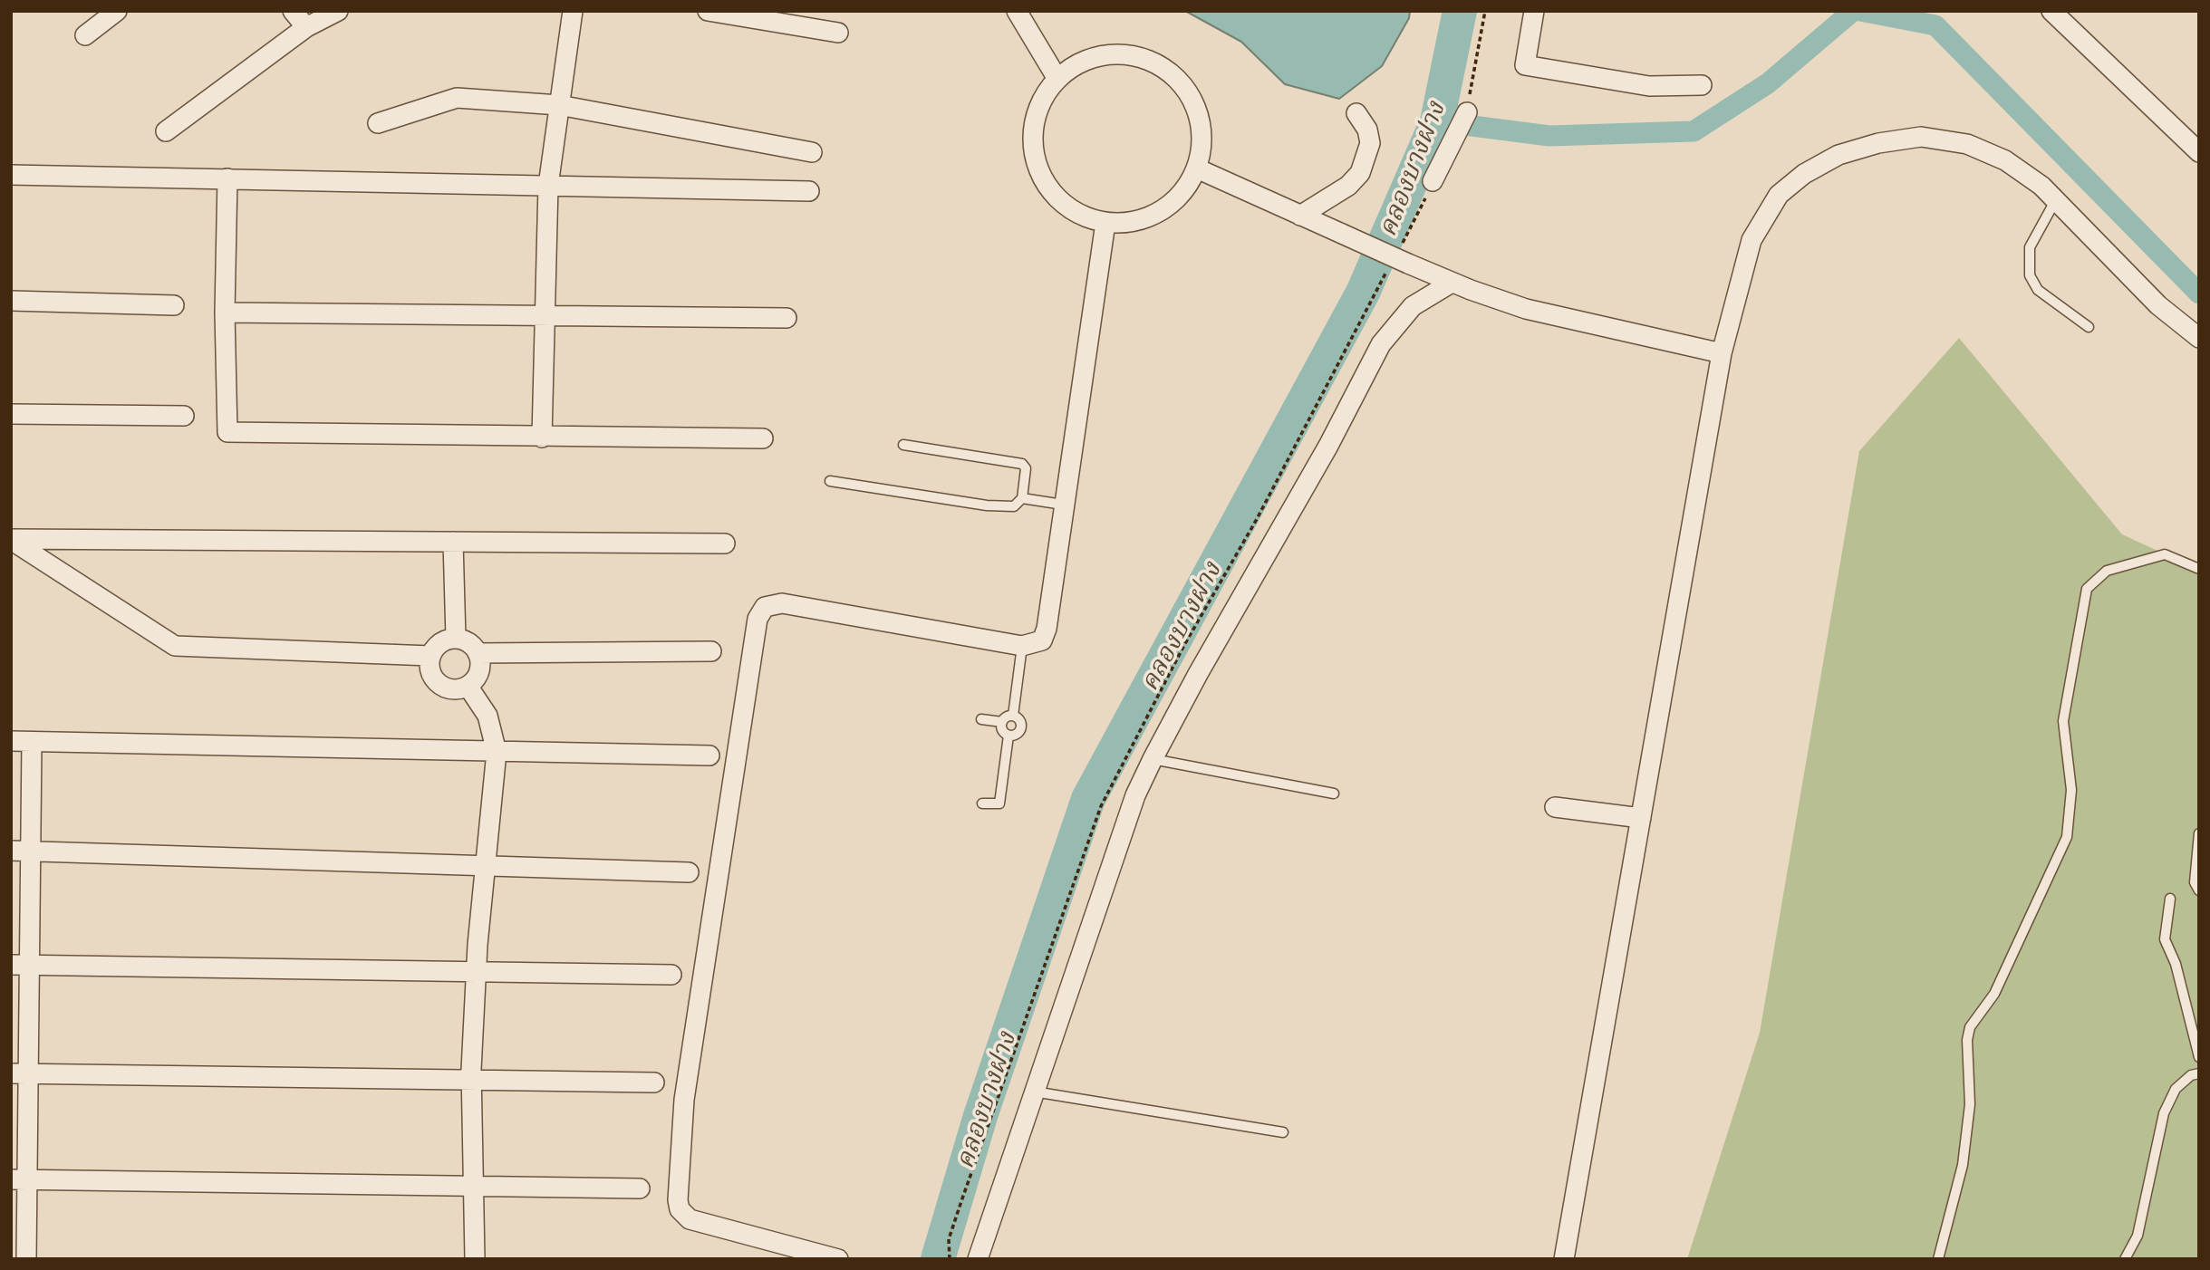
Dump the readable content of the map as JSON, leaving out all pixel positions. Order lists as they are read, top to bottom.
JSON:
{
  "water": ["คลองบางฝาง"]
}
